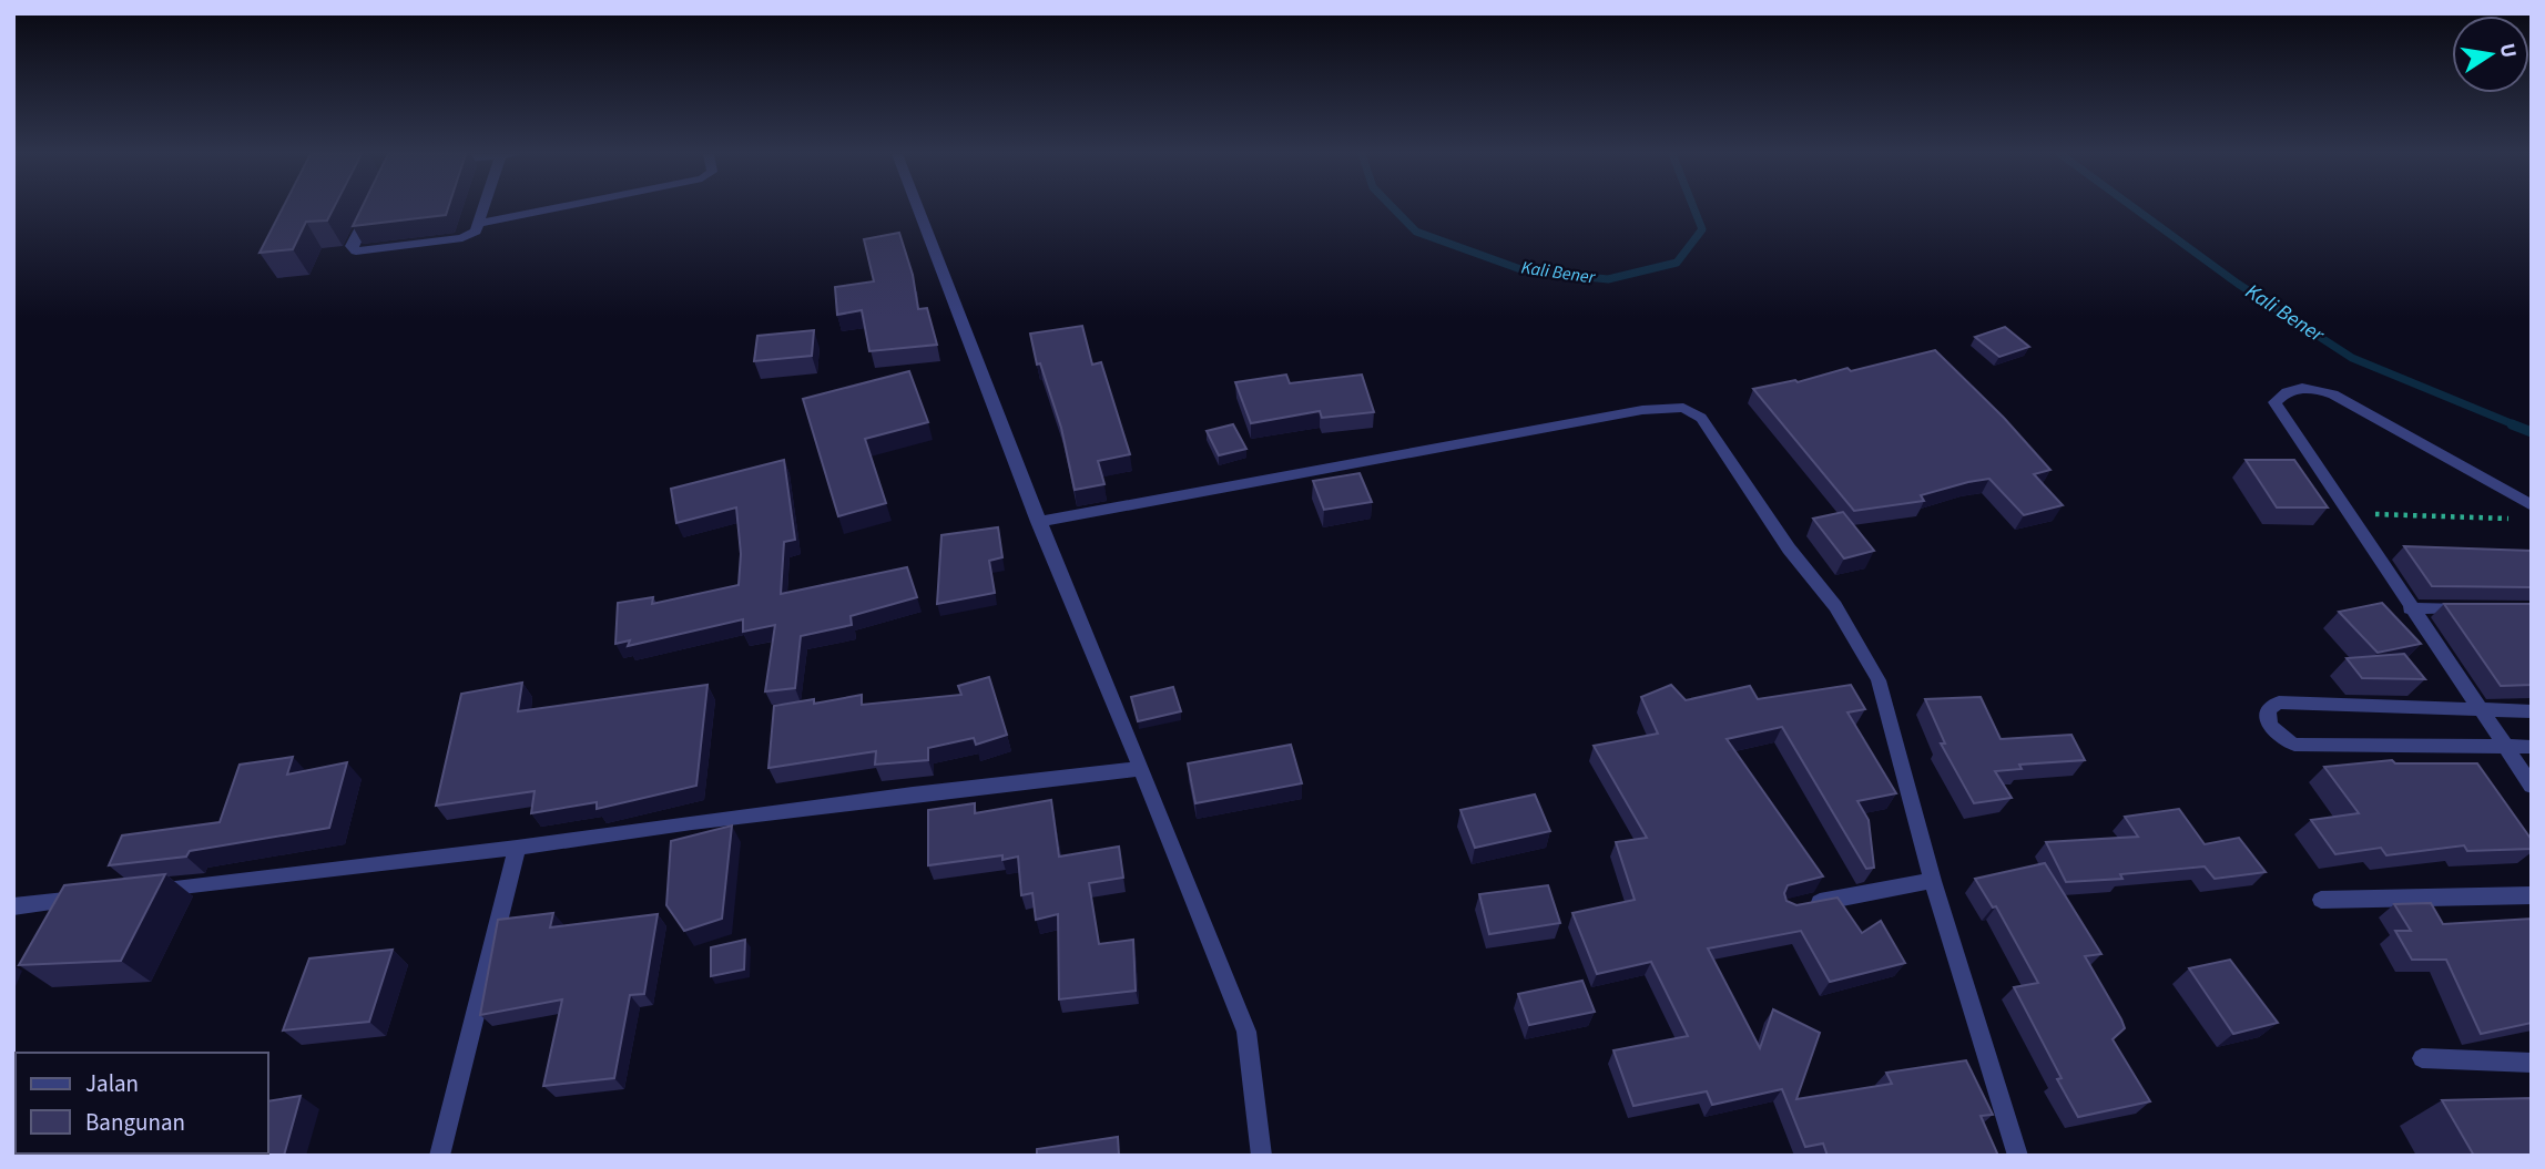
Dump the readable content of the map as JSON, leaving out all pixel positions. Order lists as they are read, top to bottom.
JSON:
{
  "water": ["Kali Bener"],
  "legend": ["Jalan", "Bangunan"],
  "north": "right"
}
